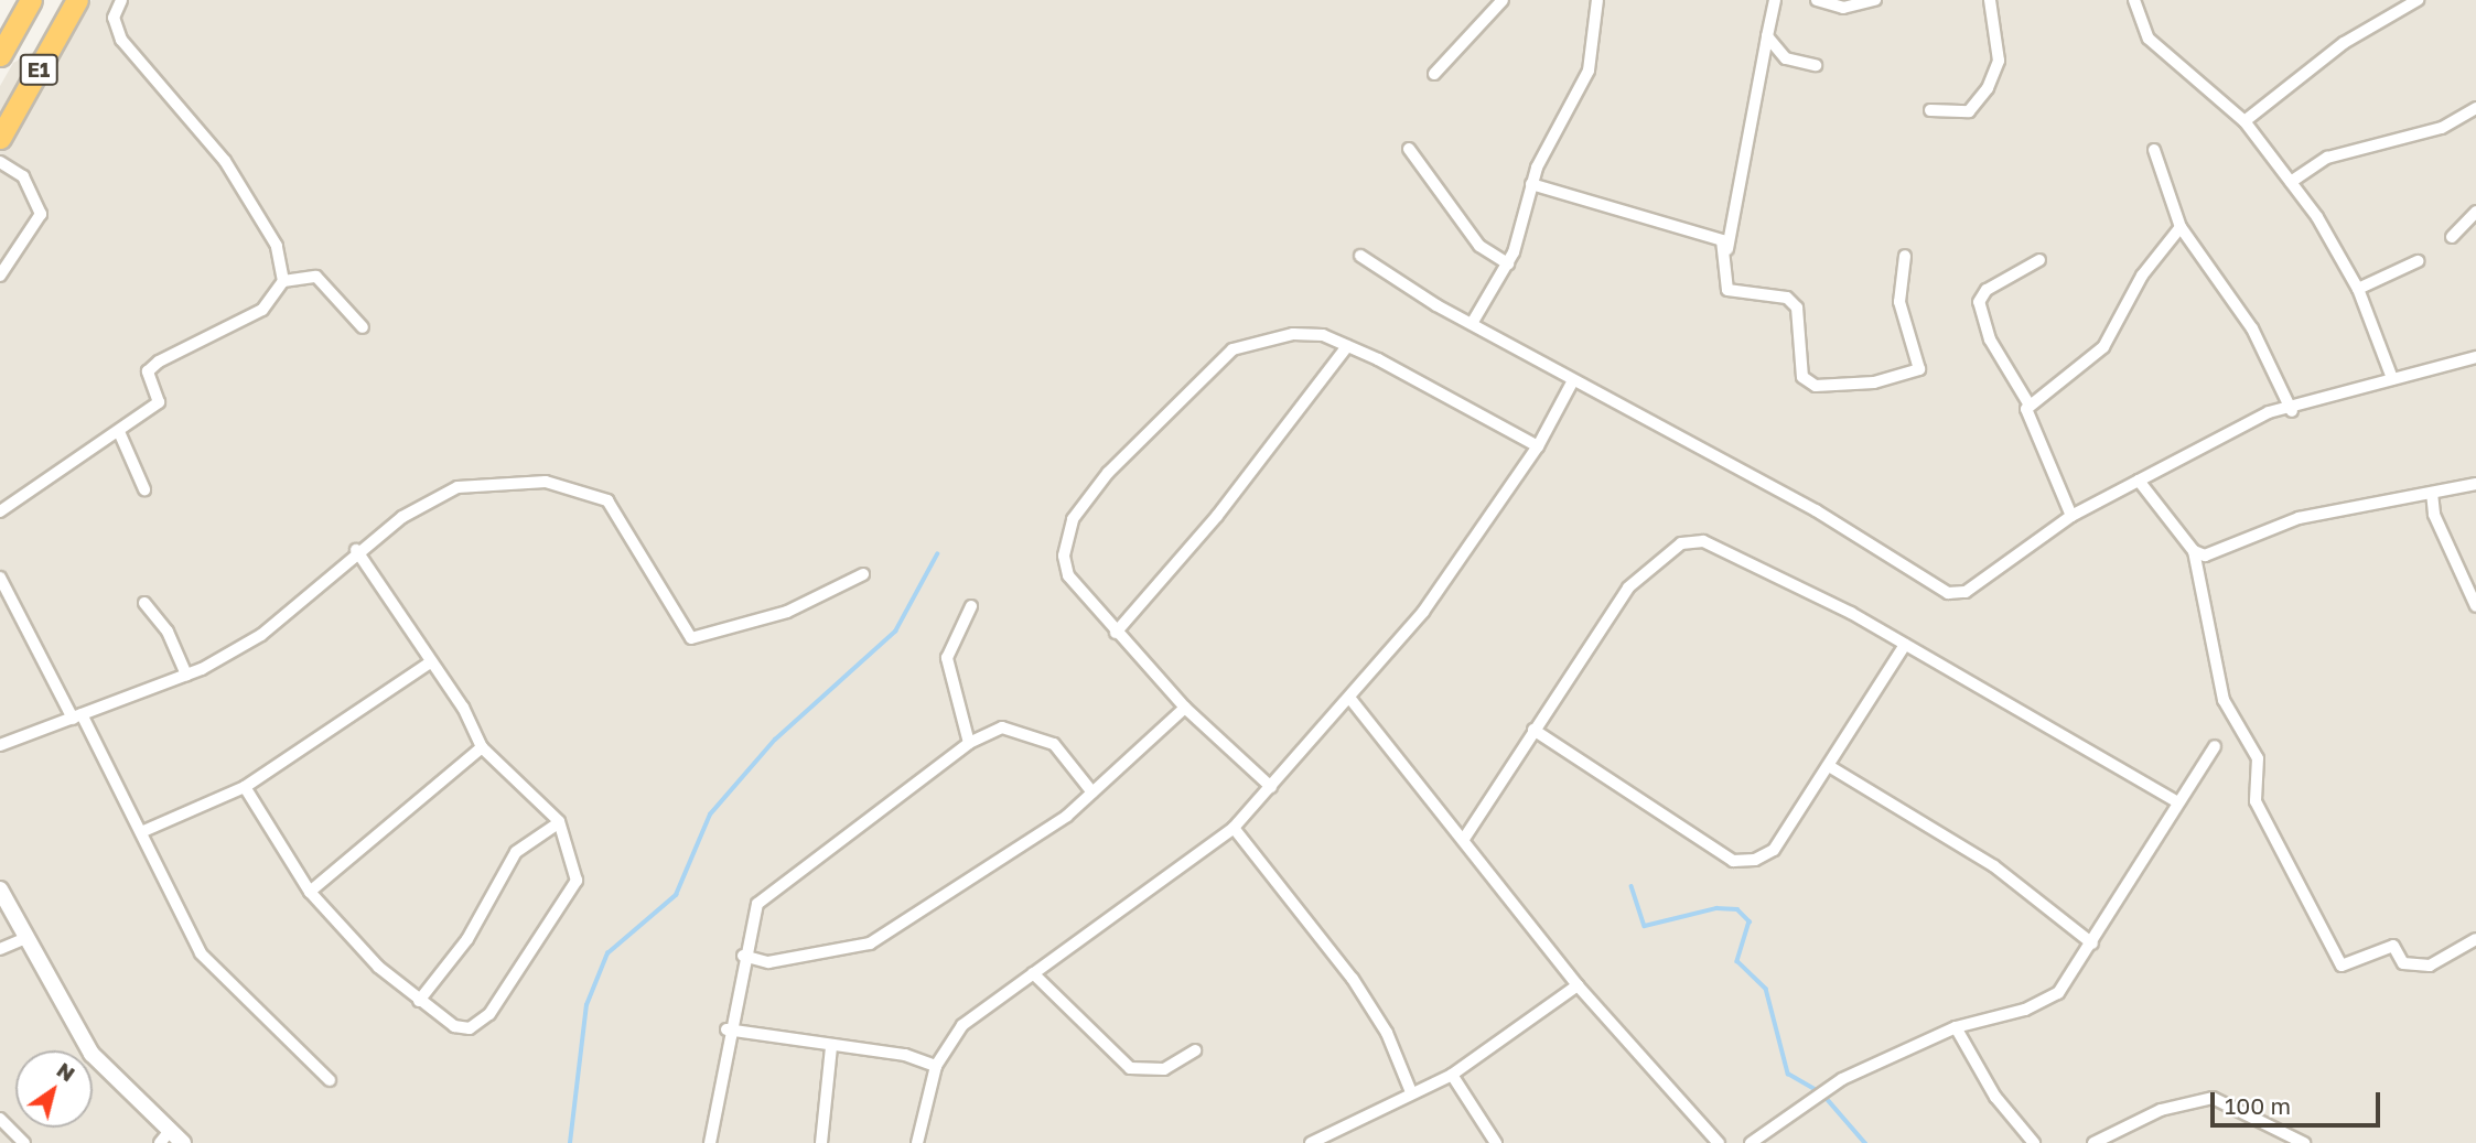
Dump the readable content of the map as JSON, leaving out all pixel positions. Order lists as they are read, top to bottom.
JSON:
{
  "streets": {
    "highway": ["E1"]
  },
  "scale_bar": "100 m",
  "north": "top right"
}
